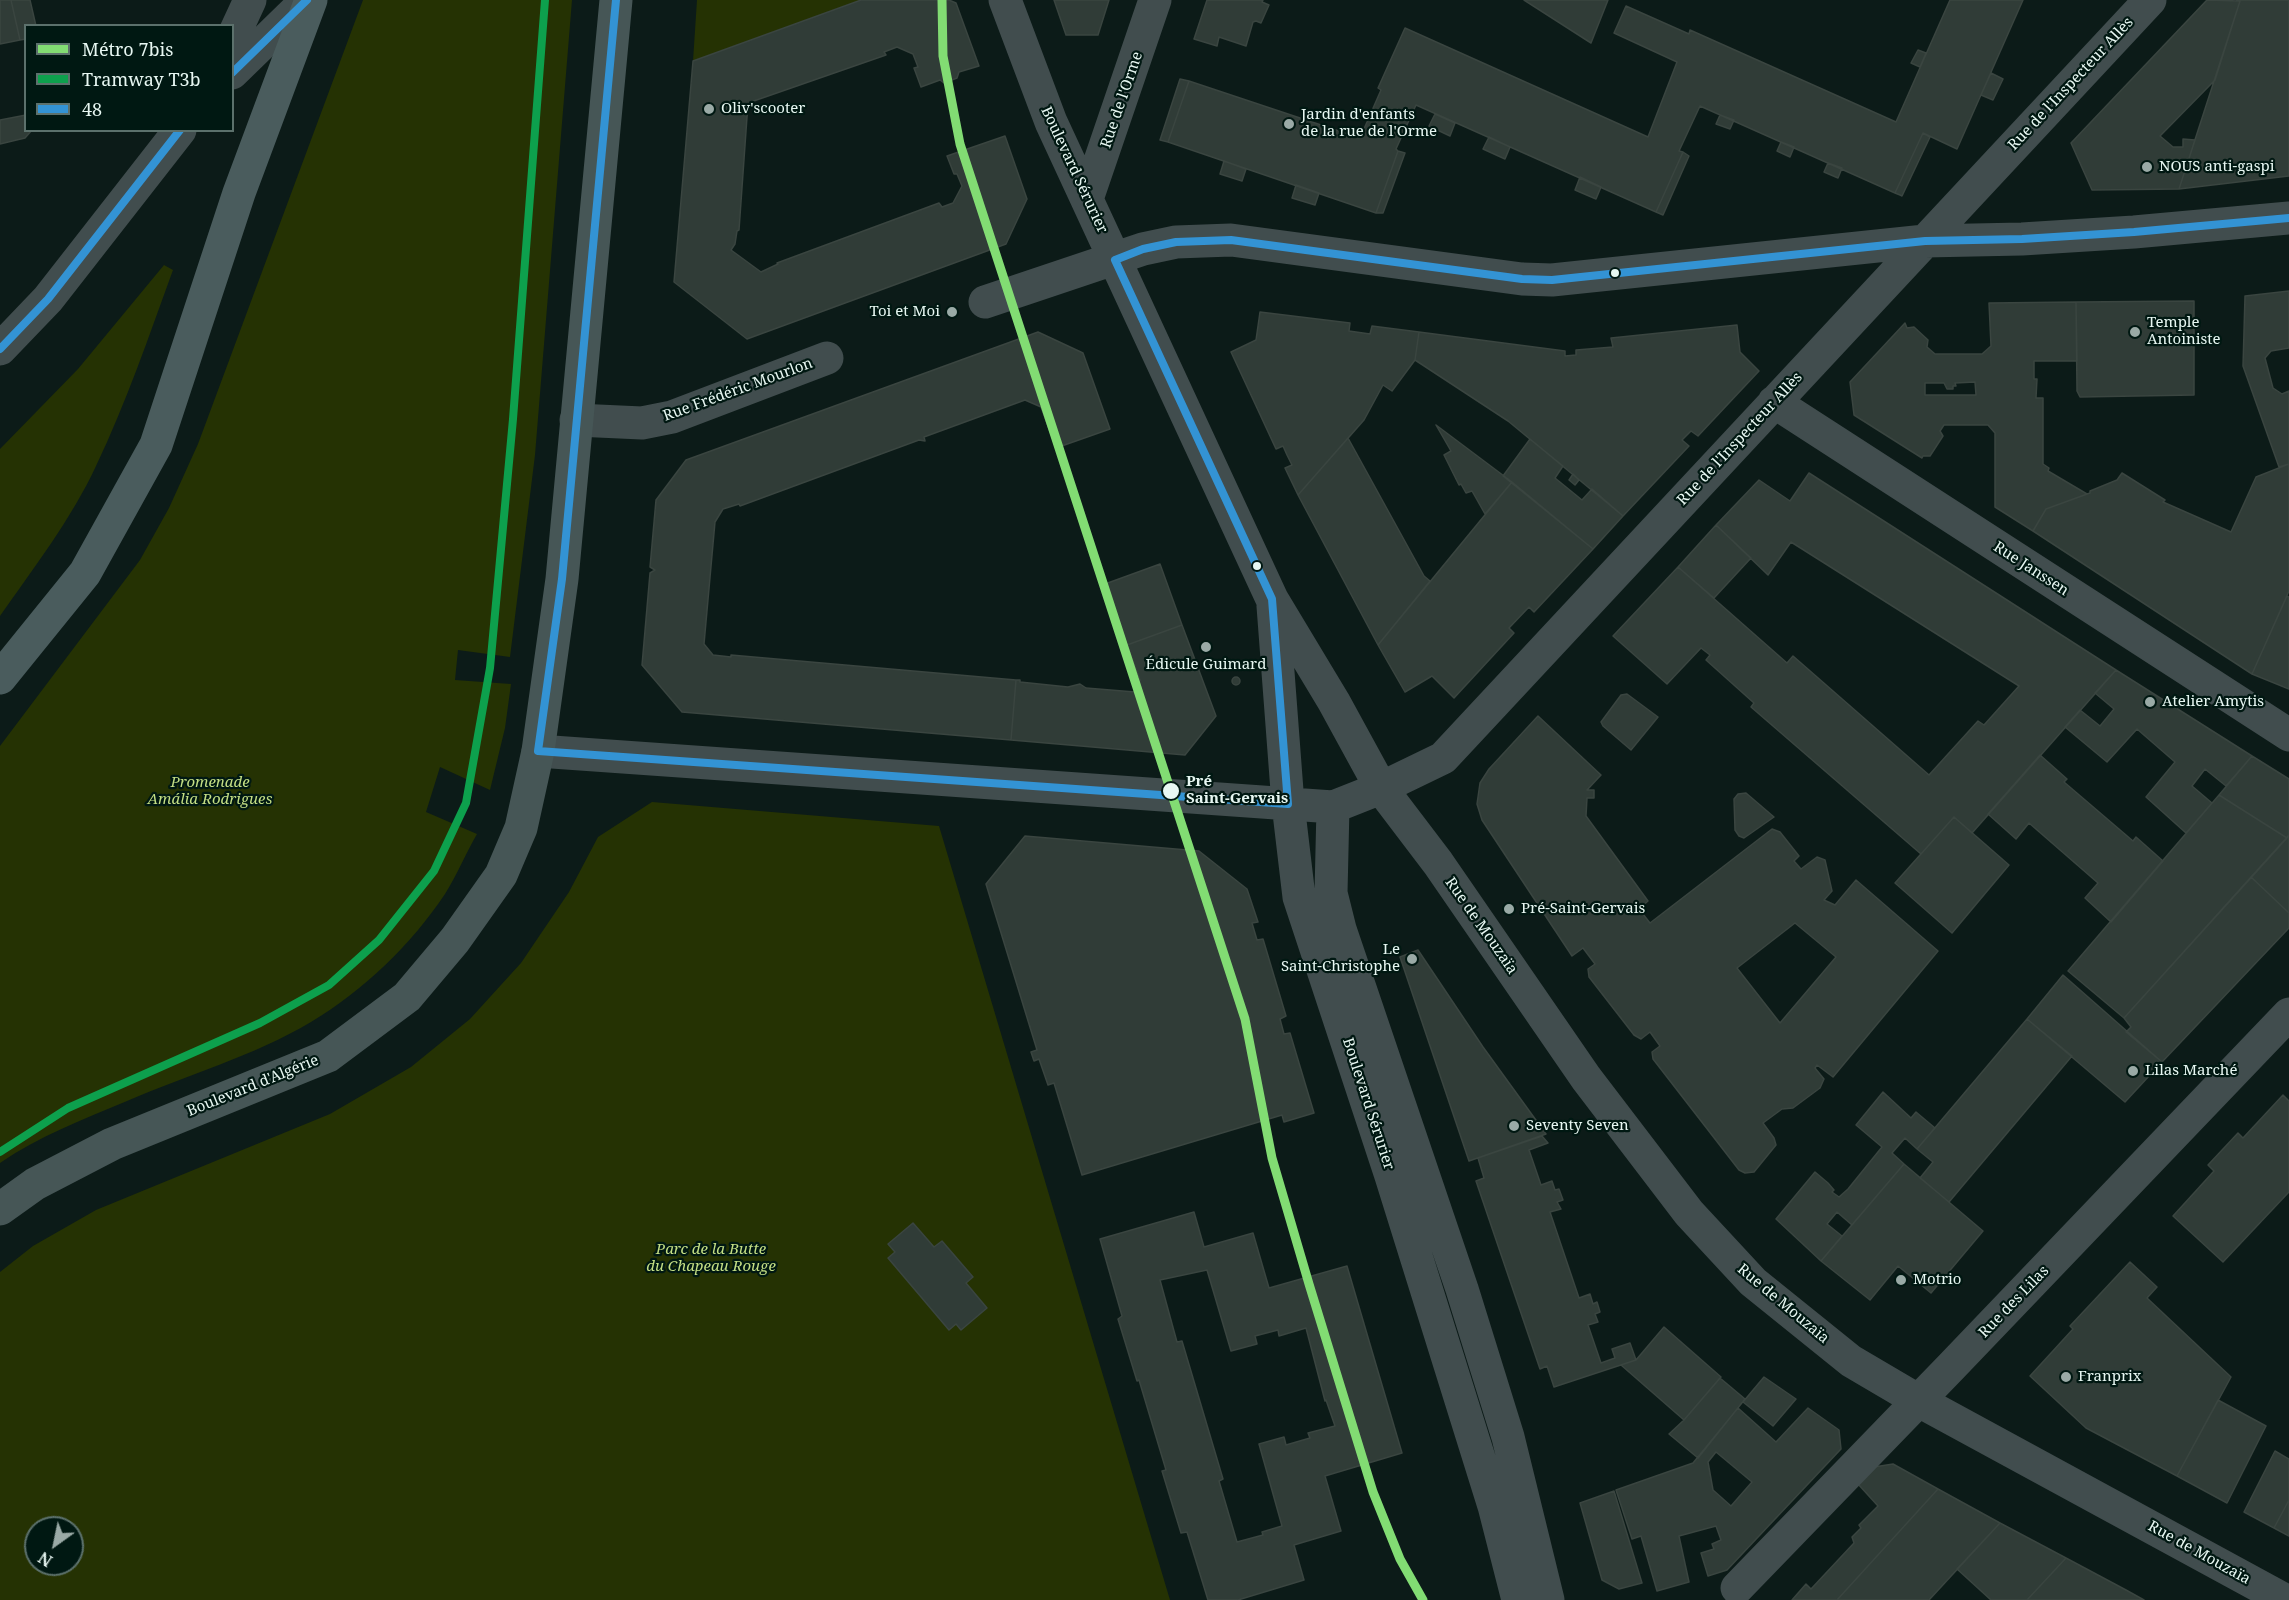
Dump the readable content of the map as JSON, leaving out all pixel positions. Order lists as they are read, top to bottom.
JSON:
{
  "streets": {
    "main road": ["Boulevard d'Algérie"],
    "street": [
      "Rue de l'Inspecteur Allès",
      "Rue de l'Orme",
      "Boulevard Sérurier",
      "Rue Frédéric Mourlon",
      "Rue Janssen",
      "Rue de Mouzaïa",
      "Rue des Lilas"
    ]
  },
  "crossings": [
    ["Rue de l'Inspecteur Allès", "Boulevard Sérurier"],
    ["Rue de l'Inspecteur Allès", "Rue Janssen"],
    ["Rue de l'Inspecteur Allès", "Rue de Mouzaïa"],
    ["Rue de l'Inspecteur Allès", "Boulevard d'Algérie"],
    ["Rue de l'Orme", "Boulevard Sérurier"],
    ["Boulevard Sérurier", "Rue de Mouzaïa"],
    ["Rue Frédéric Mourlon", "Boulevard d'Algérie"],
    ["Rue de Mouzaïa", "Rue des Lilas"]
  ],
  "parks": ["Promenade Amália Rodrigues", "Parc de la Butte du Chapeau Rouge"],
  "places": [
    "Oliv'scooter",
    "Jardin d'enfants de la rue de l'Orme",
    "NOUS anti-gaspi",
    "Toi et Moi",
    "Temple Antoiniste",
    "Édicule Guimard",
    "Atelier Amytis",
    "Pré Saint-Gervais",
    "Pré-Saint-Gervais",
    "Le Saint-Christophe",
    "Lilas Marché",
    "Seventy Seven",
    "Motrio",
    "Franprix"
  ],
  "lines": ["metro line 7bis", "tram line T3b", "transit line 48"],
  "legend": ["Métro 7bis", "Tramway T3b", "48"],
  "north": "bottom left"
}
